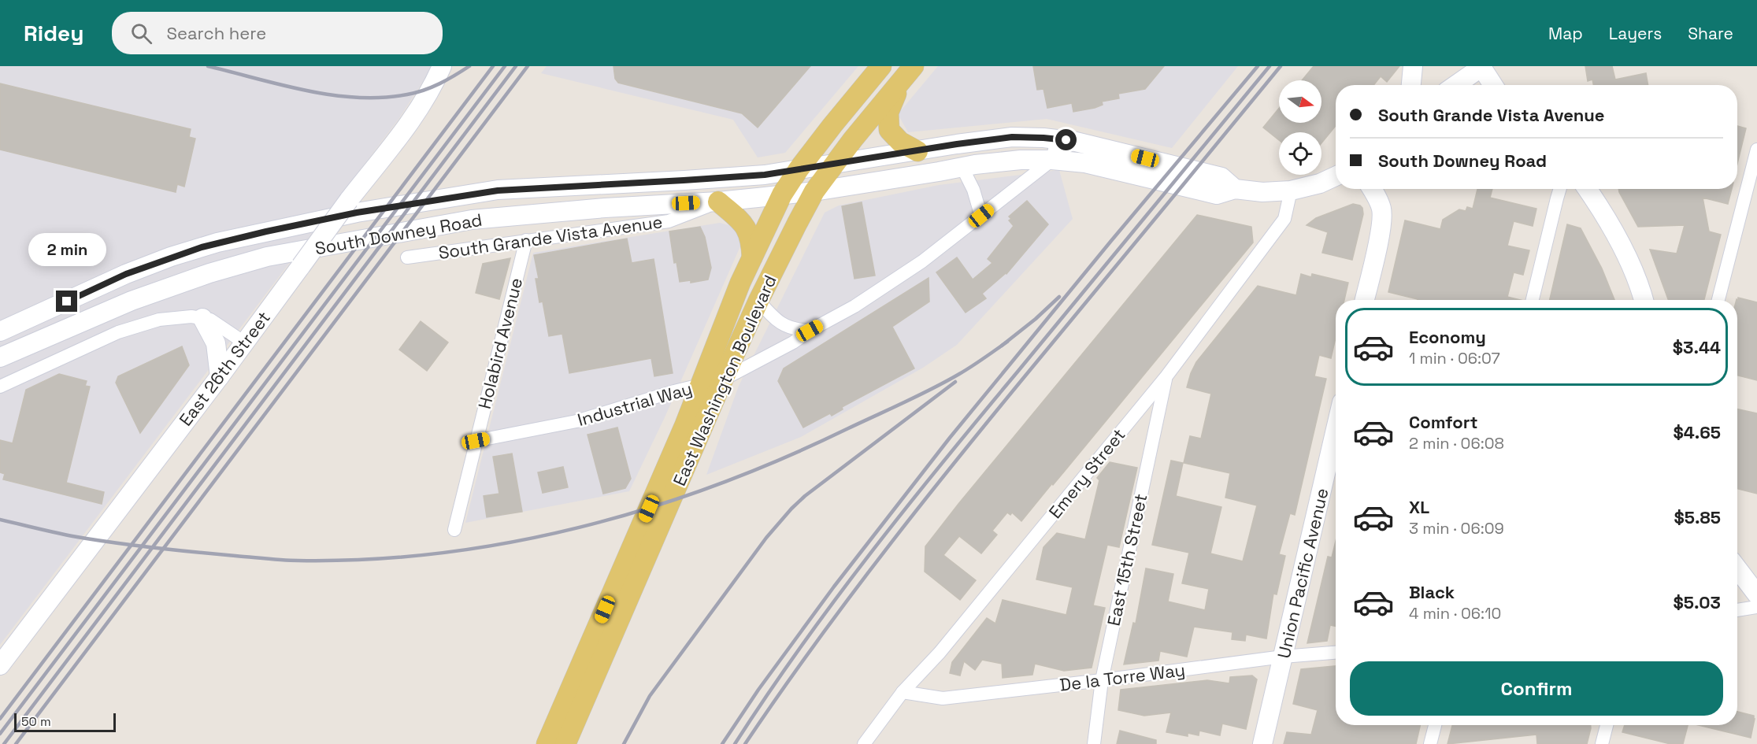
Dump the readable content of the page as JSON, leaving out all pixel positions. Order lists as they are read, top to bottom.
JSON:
{
  "streets": {
    "main road": [
      "South Downey Road",
      "East 26th Street",
      "East Washington Boulevard",
      "Union Pacific Avenue"
    ],
    "street": [
      "South Grande Vista Avenue",
      "Holabird Avenue",
      "Industrial Way",
      "Emery Street",
      "East 15th Street",
      "De la Torre Way"
    ]
  },
  "crossings": [
    ["South Downey Road", "South Grande Vista Avenue"],
    ["South Downey Road", "East Washington Boulevard"],
    ["South Grande Vista Avenue", "Holabird Avenue"],
    ["Holabird Avenue", "Industrial Way"],
    ["East Washington Boulevard", "Industrial Way"],
    ["Emery Street", "East 15th Street"],
    ["Emery Street", "De la Torre Way"],
    ["East 15th Street", "De la Torre Way"],
    ["Union Pacific Avenue", "De la Torre Way"]
  ],
  "scale_bar": "50 m",
  "north": "right",
  "page": {
    "header": "Ridey",
    "search": "Search here",
    "nav": ["Map", "Layers", "Share"],
    "banner": ["South Grande Vista Avenue", "South Downey Road"],
    "bubble": "2 min",
    "list": [
      {
        "name": "Economy",
        "note": "1 min · 06:07",
        "value": "$3.44"
      },
      {
        "name": "Comfort",
        "note": "2 min · 06:08",
        "value": "$4.65"
      },
      {
        "name": "XL",
        "note": "3 min · 06:09",
        "value": "$5.85"
      },
      {
        "name": "Black",
        "note": "4 min · 06:10",
        "value": "$5.03"
      }
    ],
    "buttons": "Confirm",
    "scale": "50 m"
  }
}
